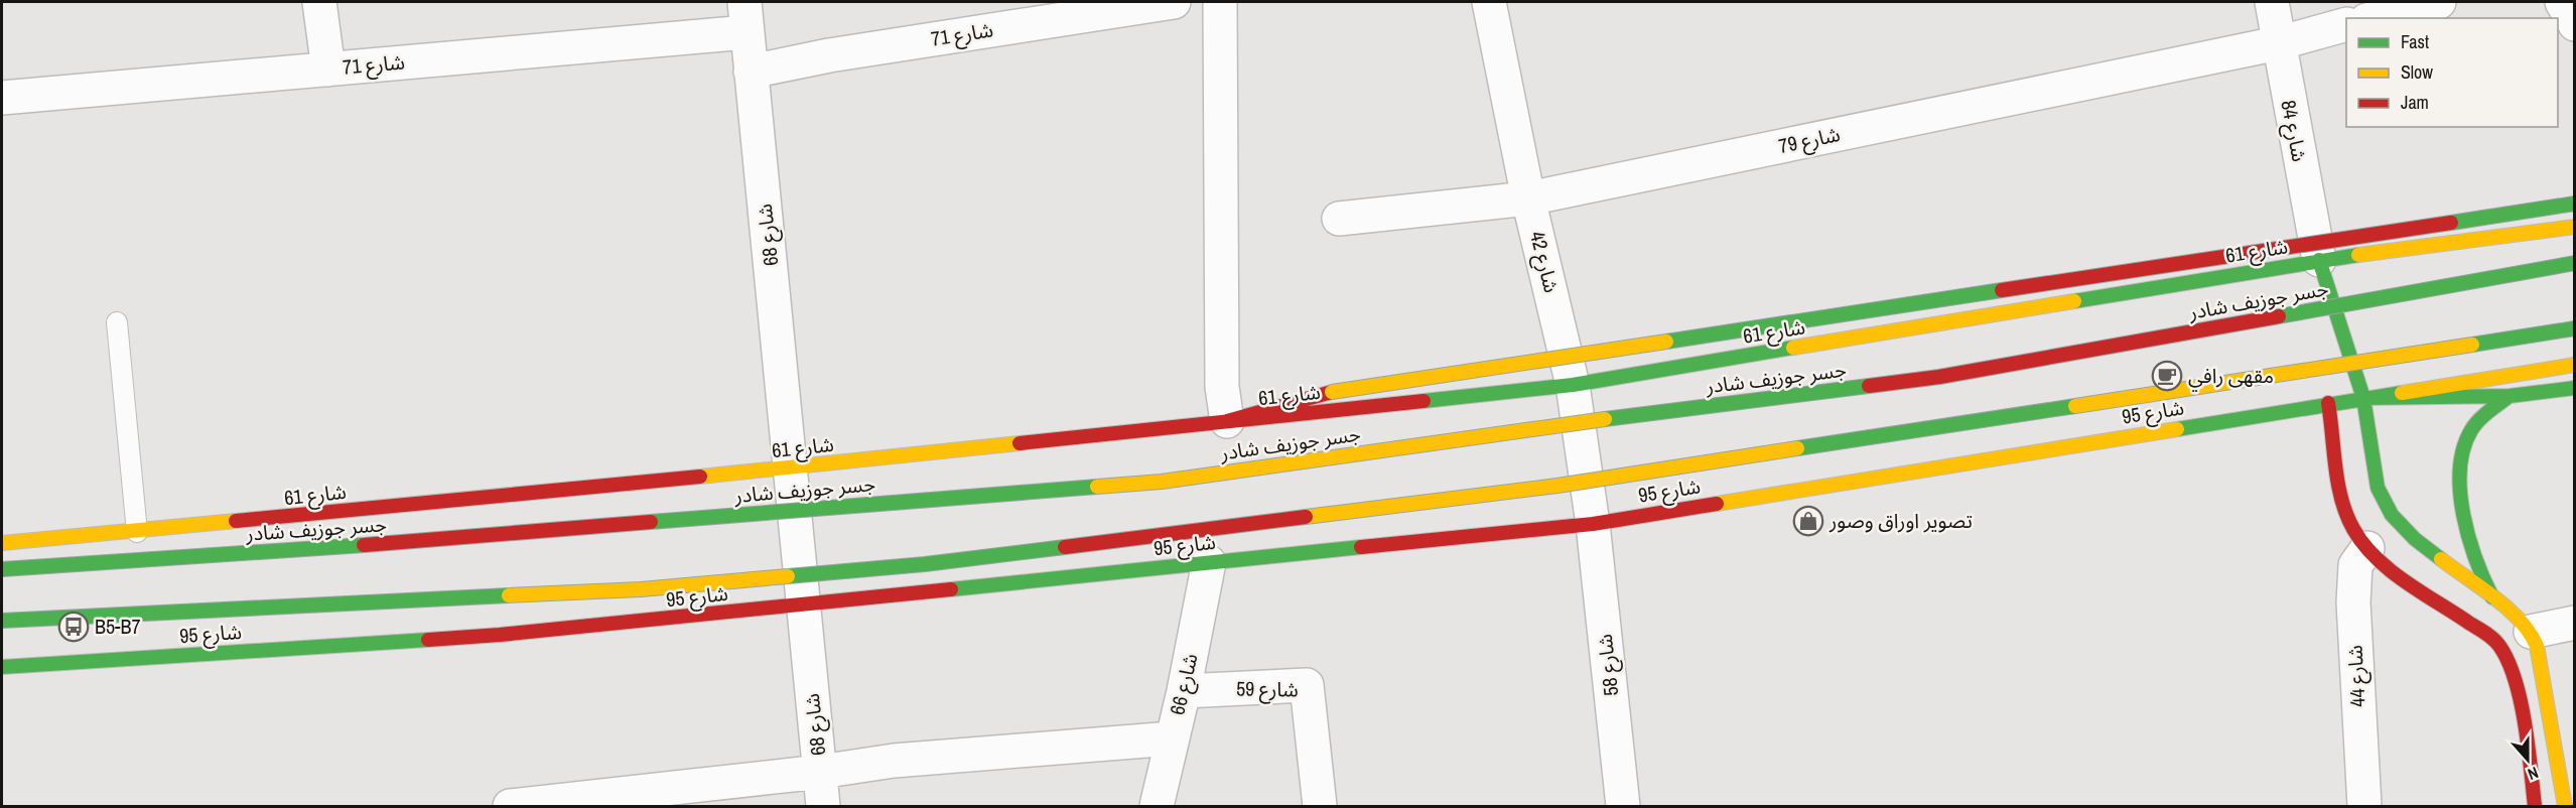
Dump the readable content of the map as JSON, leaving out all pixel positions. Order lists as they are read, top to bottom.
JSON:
{
  "streets": {
    "main road": ["شارع 61", "جسر جوزيف شادر", "شارع 95"],
    "street": [
      "شارع 71",
      "شارع 84",
      "شارع 79",
      "شارع 68",
      "شارع 42",
      "شارع 58",
      "شارع 44",
      "شارع 66",
      "شارع 59"
    ]
  },
  "crossings": [
    ["شارع 71", "شارع 68"],
    ["شارع 84", "شارع 79"],
    ["شارع 84", "شارع 61"],
    ["شارع 79", "شارع 42"],
    ["شارع 68", "شارع 61"],
    ["شارع 68", "شارع 95"],
    ["شارع 61", "شارع 42"],
    ["شارع 42", "شارع 95"],
    ["شارع 42", "شارع 58"],
    ["شارع 95", "شارع 58"],
    ["شارع 95", "شارع 66"],
    ["شارع 66", "شارع 59"]
  ],
  "places": {
    "cafe": ["مقهى رافي"],
    "shop": ["تصوير اوراق وصور"],
    "bus stop": ["B5-B7"]
  },
  "legend": ["Fast", "Slow", "Jam"],
  "north": "bottom"
}
